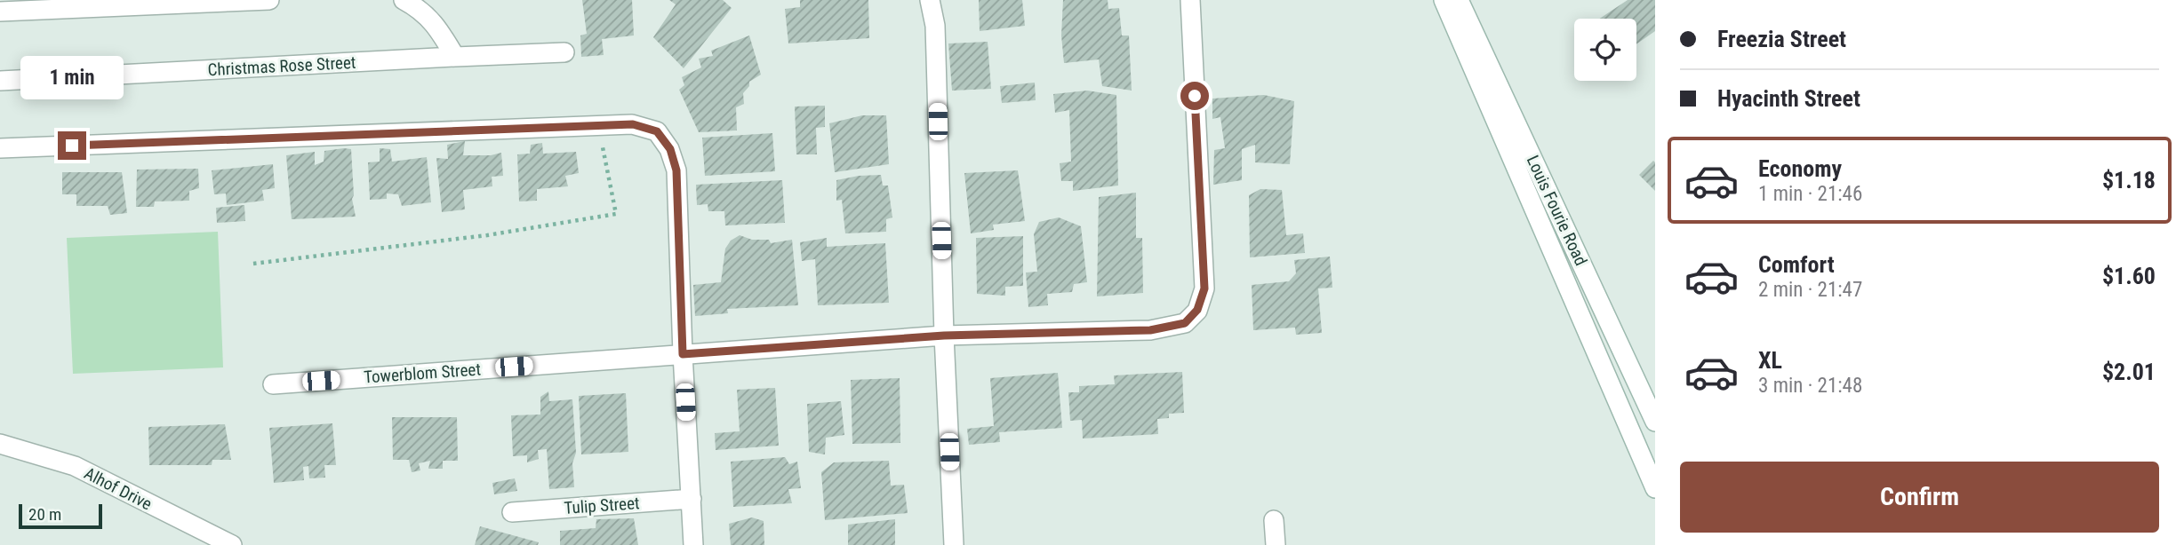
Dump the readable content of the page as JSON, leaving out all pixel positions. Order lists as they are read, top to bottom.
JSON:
{
  "streets": {
    "street": [
      "Christmas Rose Street",
      "Louis Fourie Road",
      "Towerblom Street",
      "Alhof Drive",
      "Tulip Street"
    ]
  },
  "scale_bar": "20 m",
  "page": {
    "banner": ["Freezia Street", "Hyacinth Street"],
    "bubble": "1 min",
    "list": [
      {
        "name": "Economy",
        "note": "1 min · 21:46",
        "value": "$1.18"
      },
      {
        "name": "Comfort",
        "note": "2 min · 21:47",
        "value": "$1.60"
      },
      {
        "name": "XL",
        "note": "3 min · 21:48",
        "value": "$2.01"
      }
    ],
    "buttons": "Confirm",
    "scale": "20 m"
  }
}
